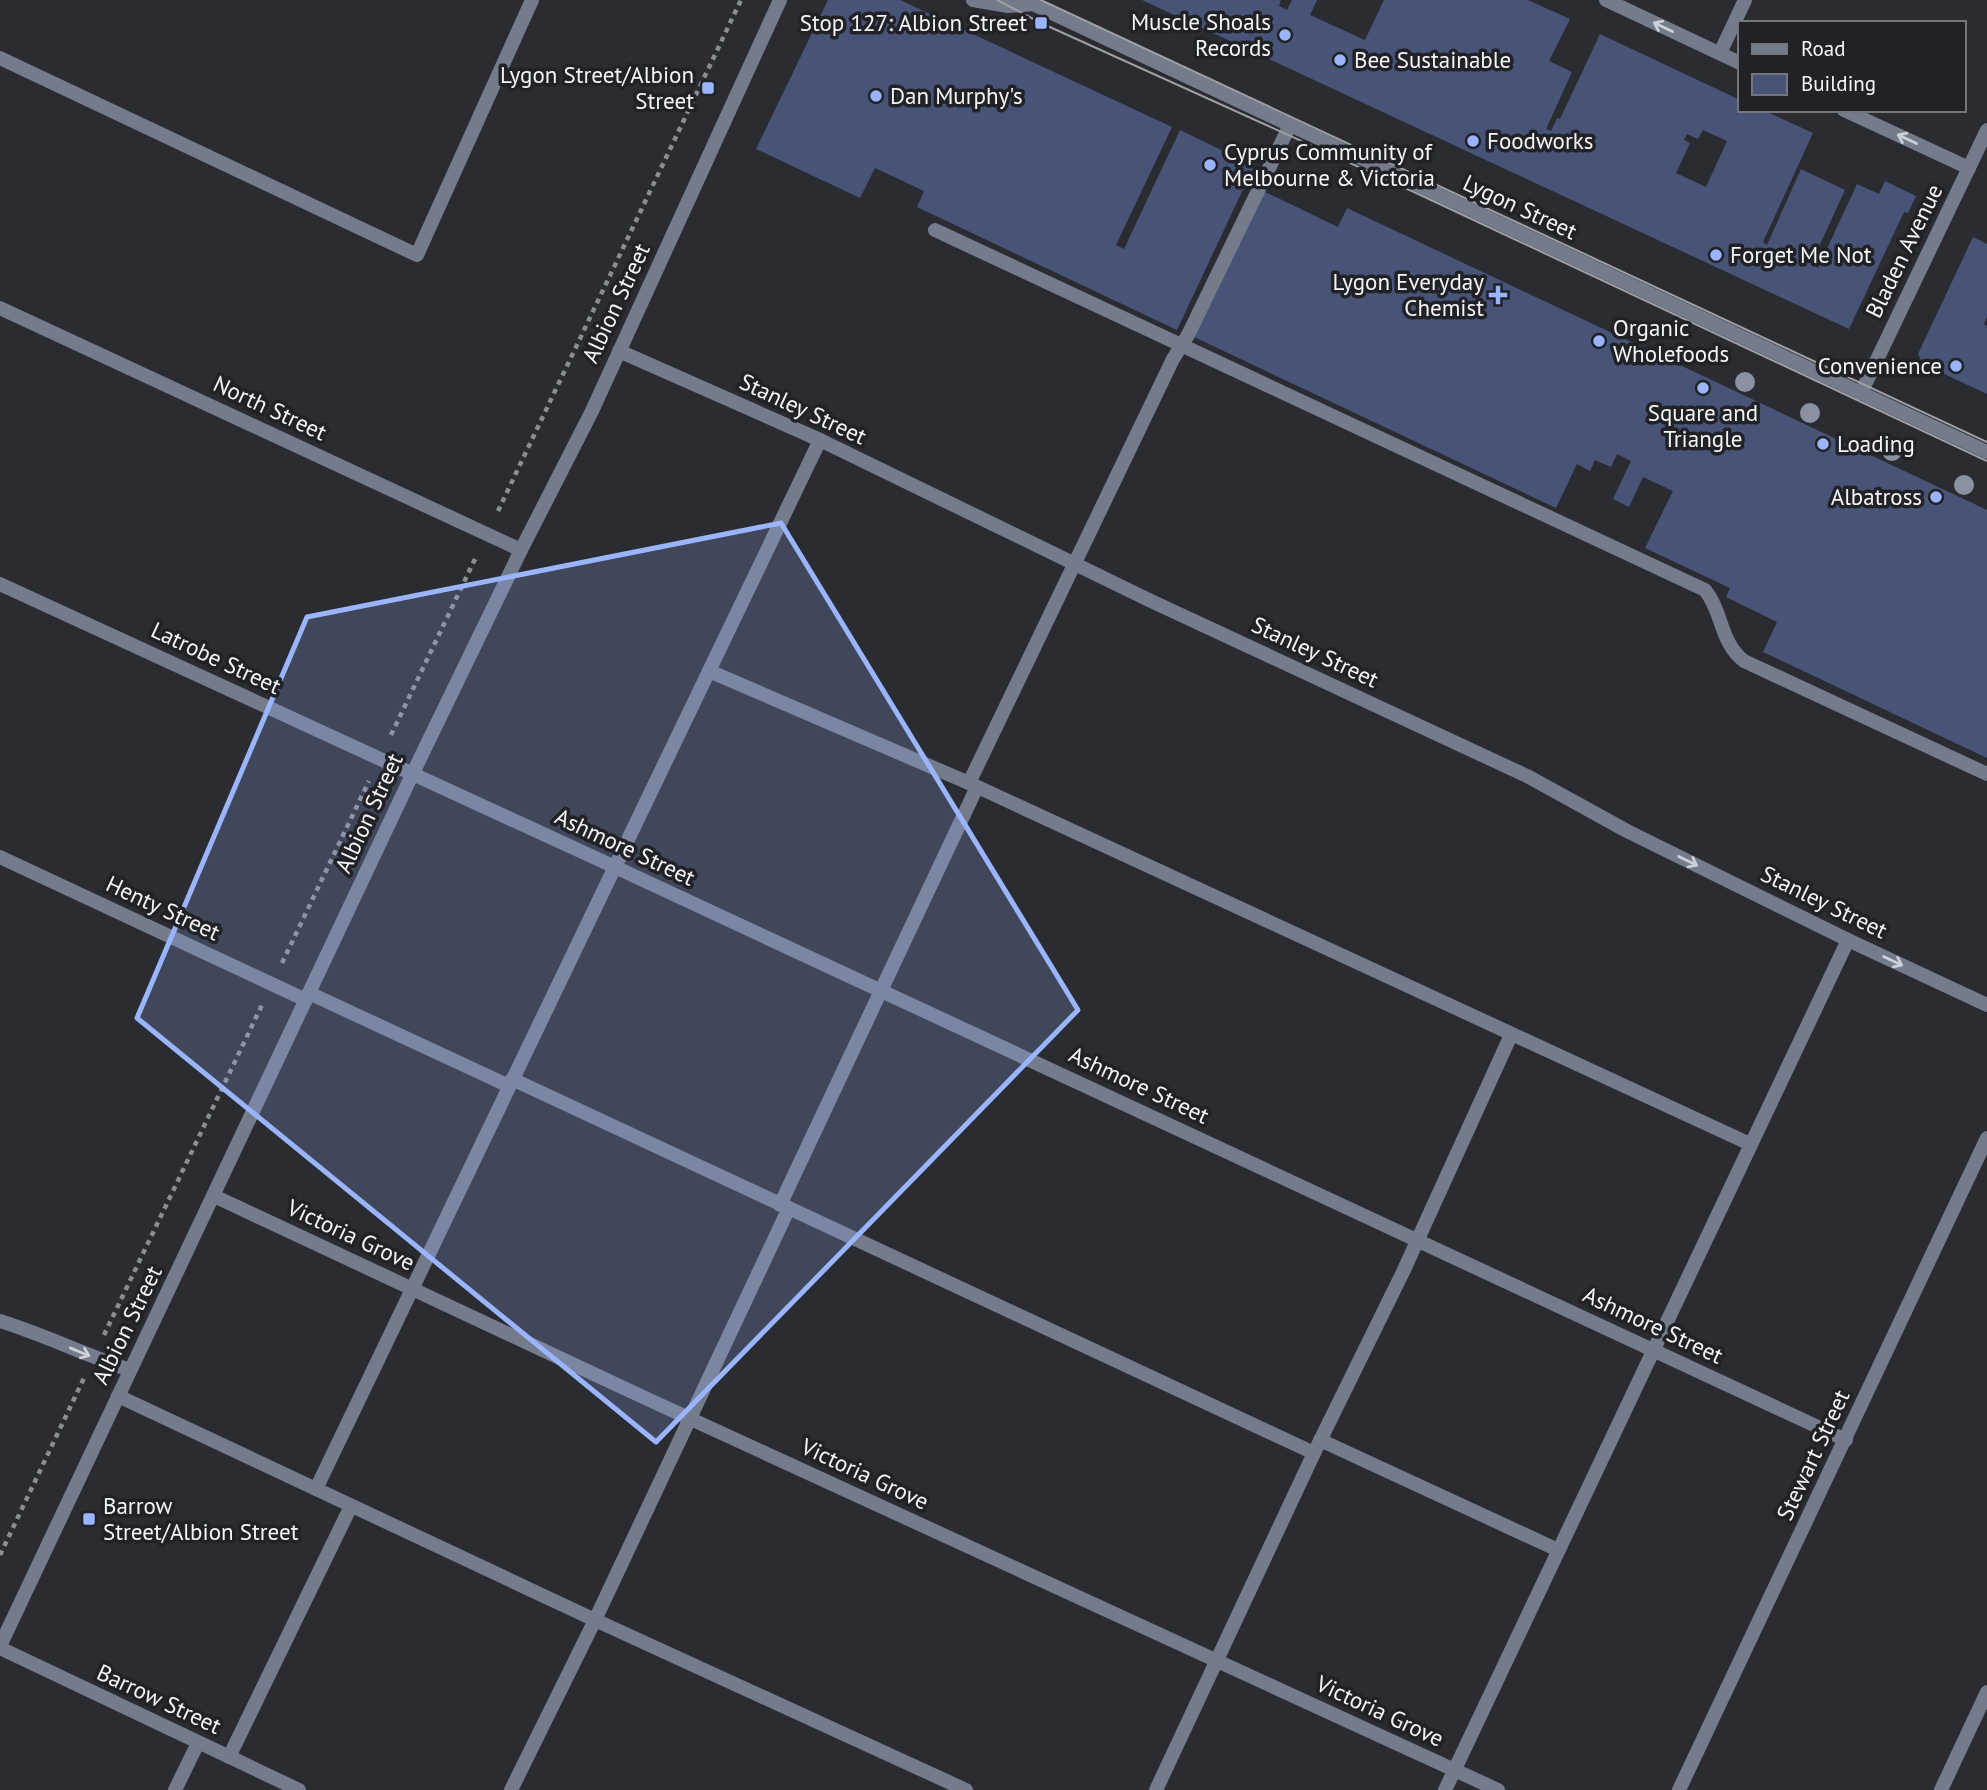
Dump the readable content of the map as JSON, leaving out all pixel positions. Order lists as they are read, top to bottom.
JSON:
{
  "streets": {
    "street": [
      "Lygon Street",
      "Bladen Avenue",
      "Albion Street",
      "North Street",
      "Stanley Street",
      "Latrobe Street",
      "Ashmore Street",
      "Henty Street",
      "Victoria Grove",
      "Stewart Street",
      "Barrow Street"
    ]
  },
  "crossings": [
    ["Lygon Street", "Bladen Avenue"],
    ["Albion Street", "North Street"],
    ["Albion Street", "Stanley Street"],
    ["Albion Street", "Latrobe Street"],
    ["Albion Street", "Ashmore Street"],
    ["Albion Street", "Henty Street"],
    ["Albion Street", "Victoria Grove"],
    ["Albion Street", "Barrow Street"],
    ["Latrobe Street", "Ashmore Street"],
    ["Ashmore Street", "Stewart Street"]
  ],
  "one_way": ["Stanley Street"],
  "places": {
    "transit": ["Stop 127: Albion Street", "Lygon Street/Albion Street", "Barrow Street/Albion Street"],
    "other": [
      "Muscle Shoals Records",
      "Bee Sustainable",
      "Dan Murphy's",
      "Foodworks",
      "Cyprus Community of Melbourne & Victoria",
      "Forget Me Not",
      "Organic Wholefoods",
      "Convenience",
      "Square and Triangle",
      "Loading",
      "Albatross"
    ],
    "health": ["Lygon Everyday Chemist"]
  },
  "legend": ["Road", "Building"]
}
